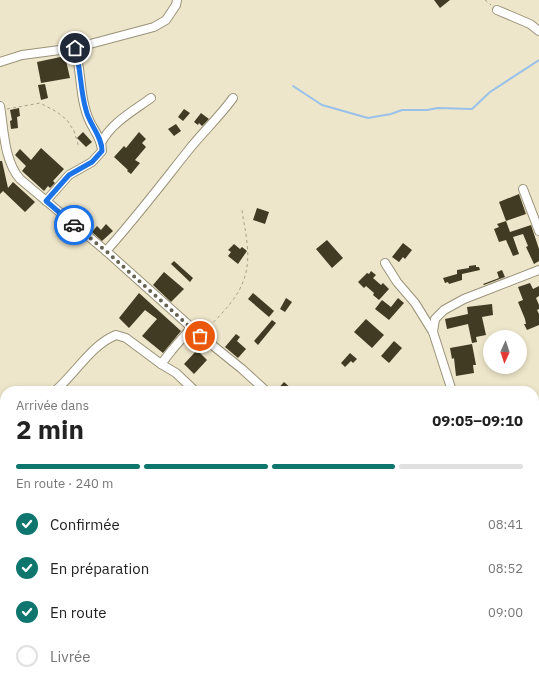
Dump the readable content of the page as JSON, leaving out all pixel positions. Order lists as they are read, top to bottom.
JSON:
{
  "north": "bottom",
  "page": {
    "heading": ["2 min", "Arrivée dans", "09:05–09:10"],
    "bar": "En route · 240 m",
    "list": [
      ["Confirmée", "08:41"],
      ["En préparation", "08:52"],
      ["En route", "09:00"],
      "Livrée"
    ]
  }
}
